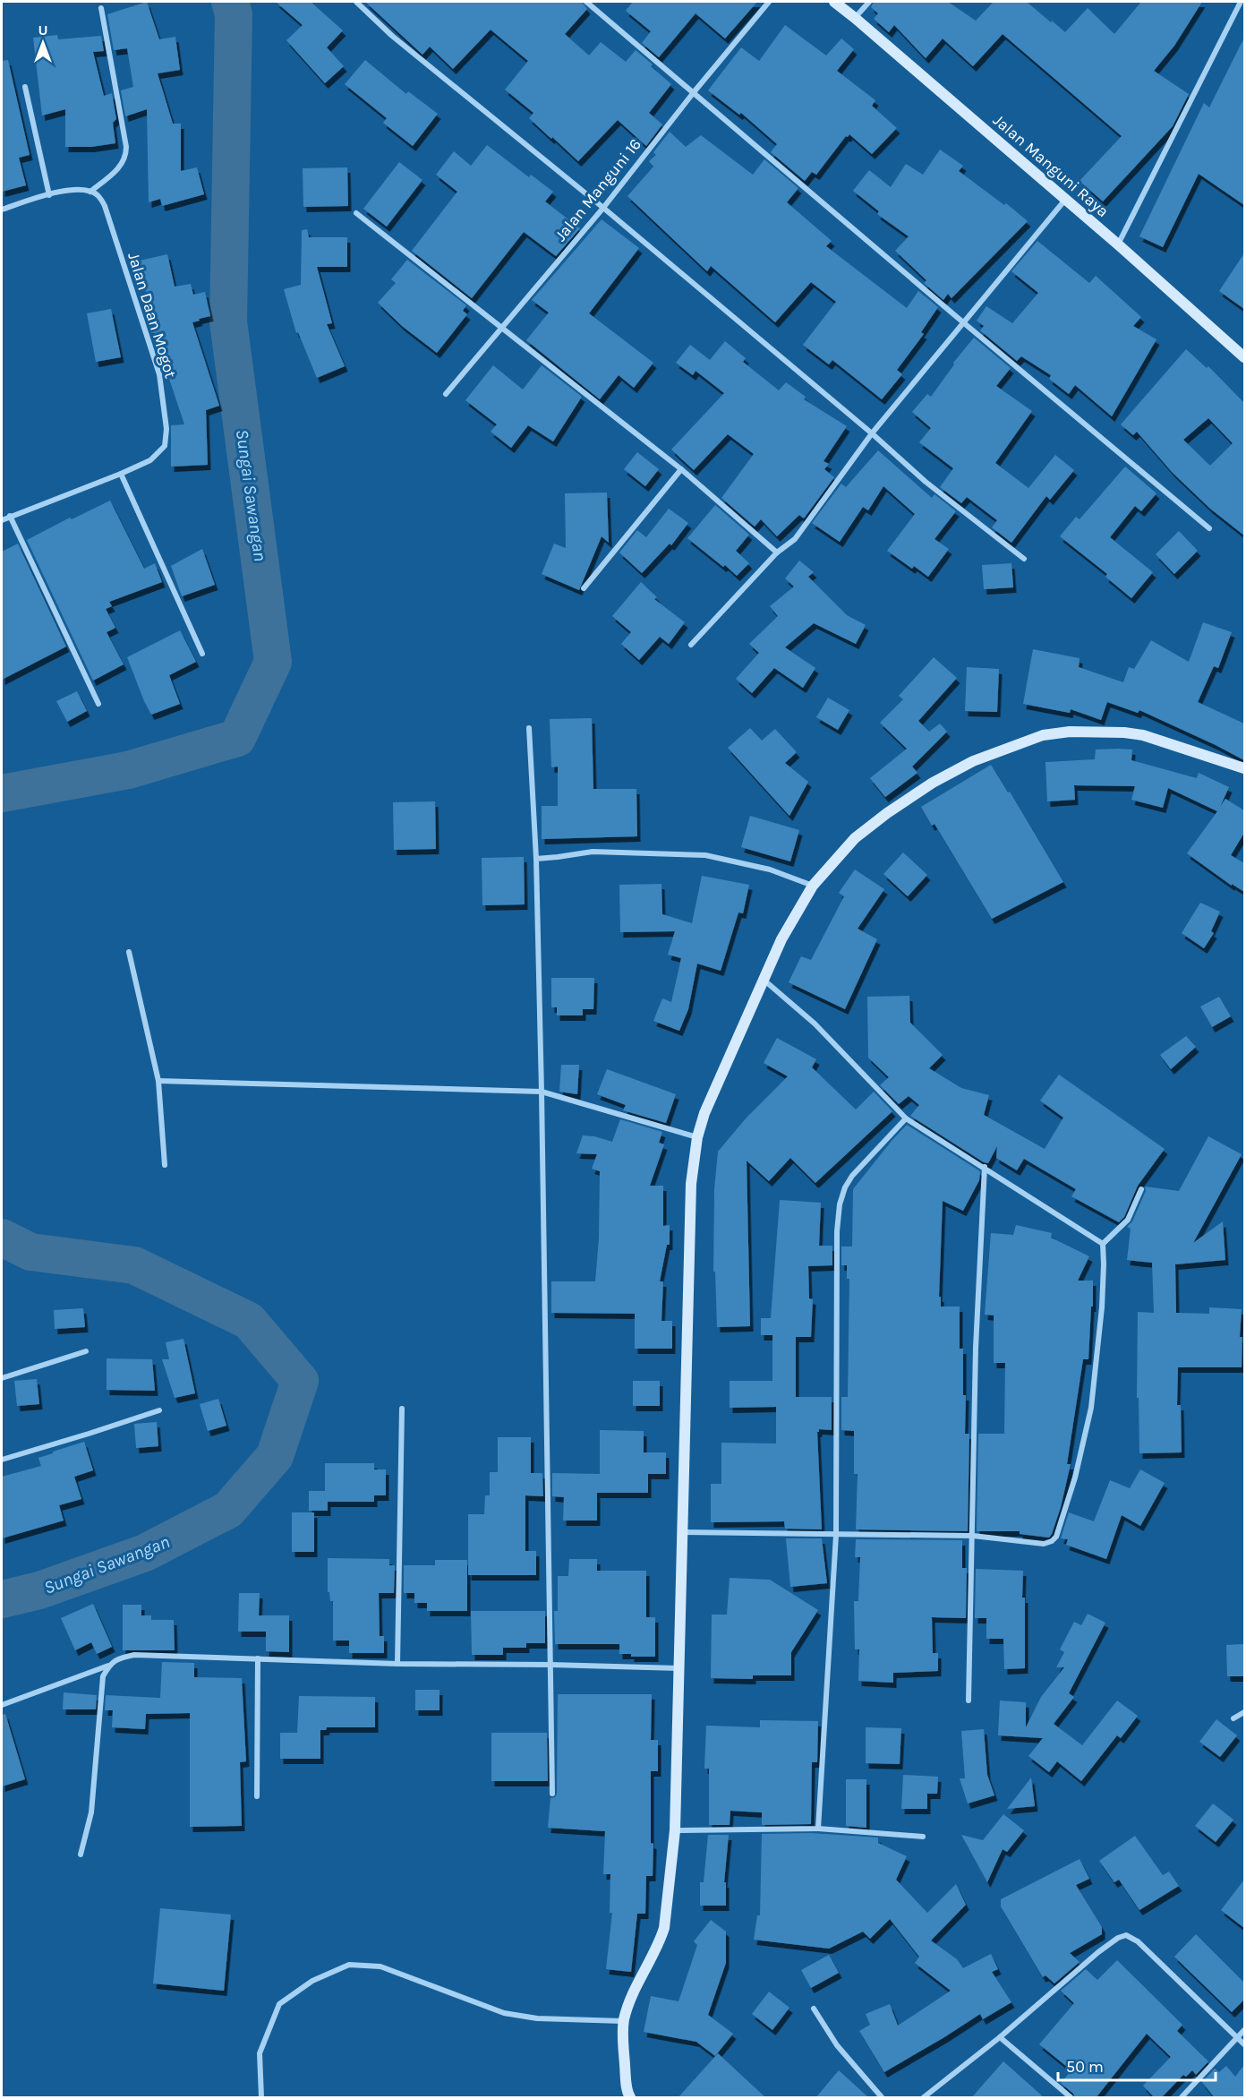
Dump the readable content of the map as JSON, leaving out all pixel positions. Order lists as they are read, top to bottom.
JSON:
{
  "streets": {
    "street": ["Jalan Manguni Raya", "Jalan Manguni 16", "Jalan Daan Mogot"]
  },
  "water": ["Sungai Sawangan"],
  "scale_bar": "50 m",
  "north": "top"
}
